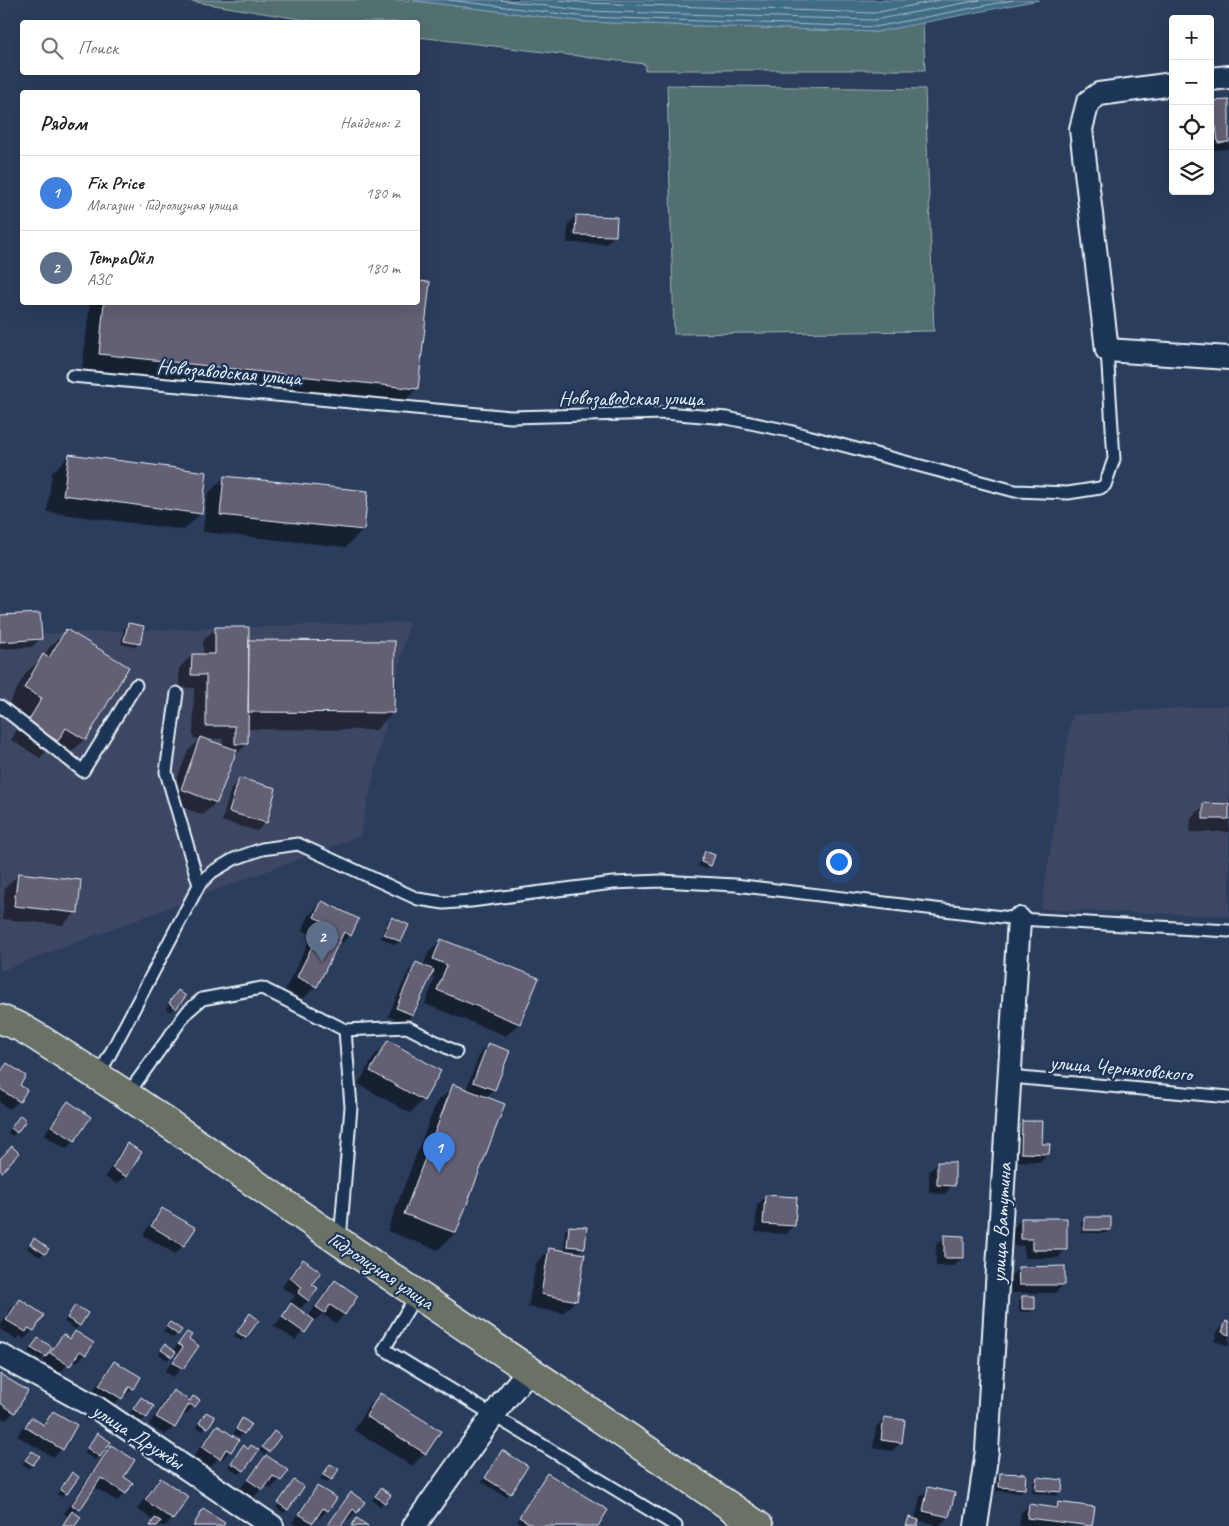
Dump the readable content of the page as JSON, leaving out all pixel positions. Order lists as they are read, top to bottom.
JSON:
{
  "streets": {
    "highway": ["Гидролизная улица"],
    "street": ["улица Ватутина", "улица Дружбы"],
    "lane": ["Новозаводская улица", "улица Черняховского"]
  },
  "crossings": [
    ["улица Черняховского", "улица Ватутина"]
  ],
  "page": {
    "map_buttons": ["+", "−"],
    "search": "Поиск",
    "heading": ["Рядом", "Найдено: 2"],
    "list": [
      {
        "mark": "1",
        "name": "Fix Price",
        "note": "Магазин · Гидролизная улица",
        "value": "180 m"
      },
      {
        "mark": "2",
        "name": "ТетраОйл",
        "note": "АЗС",
        "value": "180 m"
      }
    ],
    "pins": ["2", "1"]
  }
}
